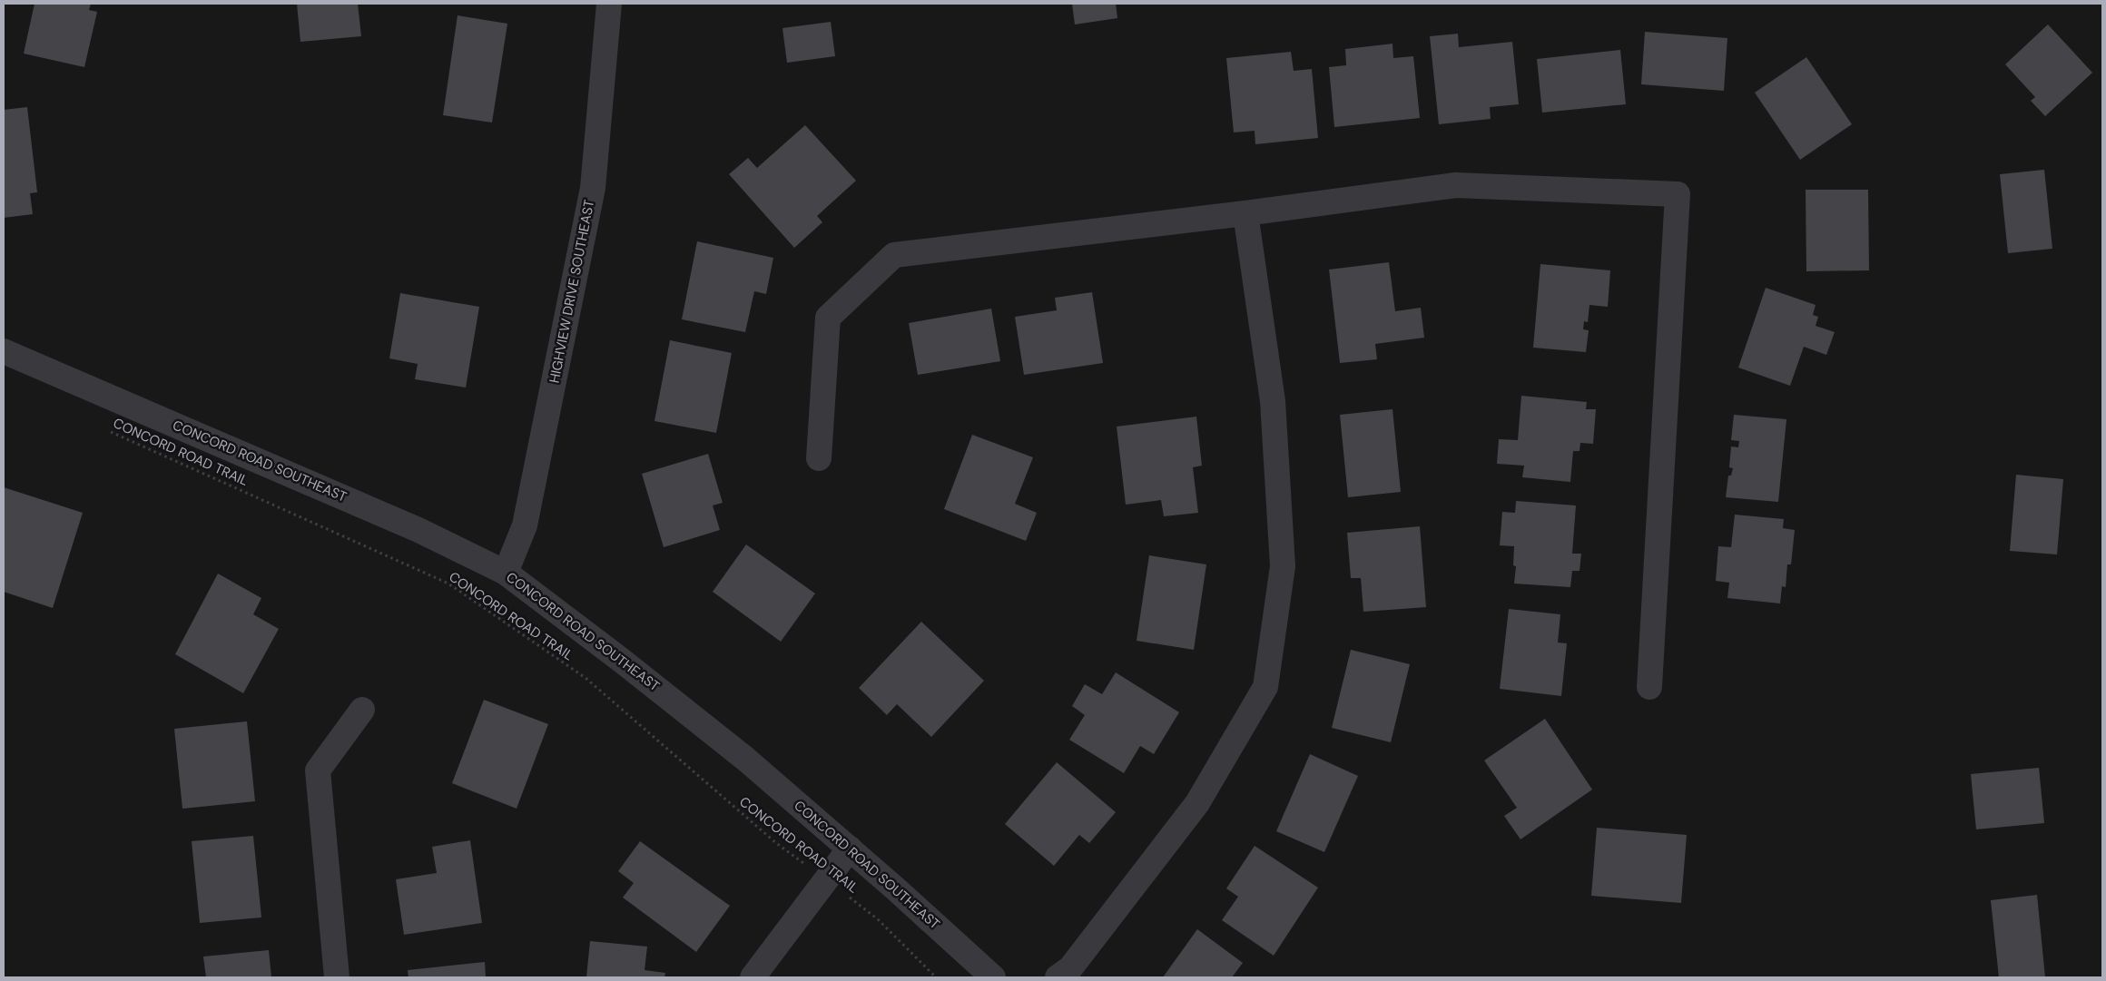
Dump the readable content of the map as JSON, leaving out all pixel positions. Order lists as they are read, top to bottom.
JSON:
{
  "streets": {
    "street": ["HIGHVIEW DRIVE SOUTHEAST", "CONCORD ROAD SOUTHEAST"],
    "path": ["CONCORD ROAD TRAIL"]
  },
  "crossings": [
    ["HIGHVIEW DRIVE SOUTHEAST", "CONCORD ROAD SOUTHEAST"]
  ]
}
